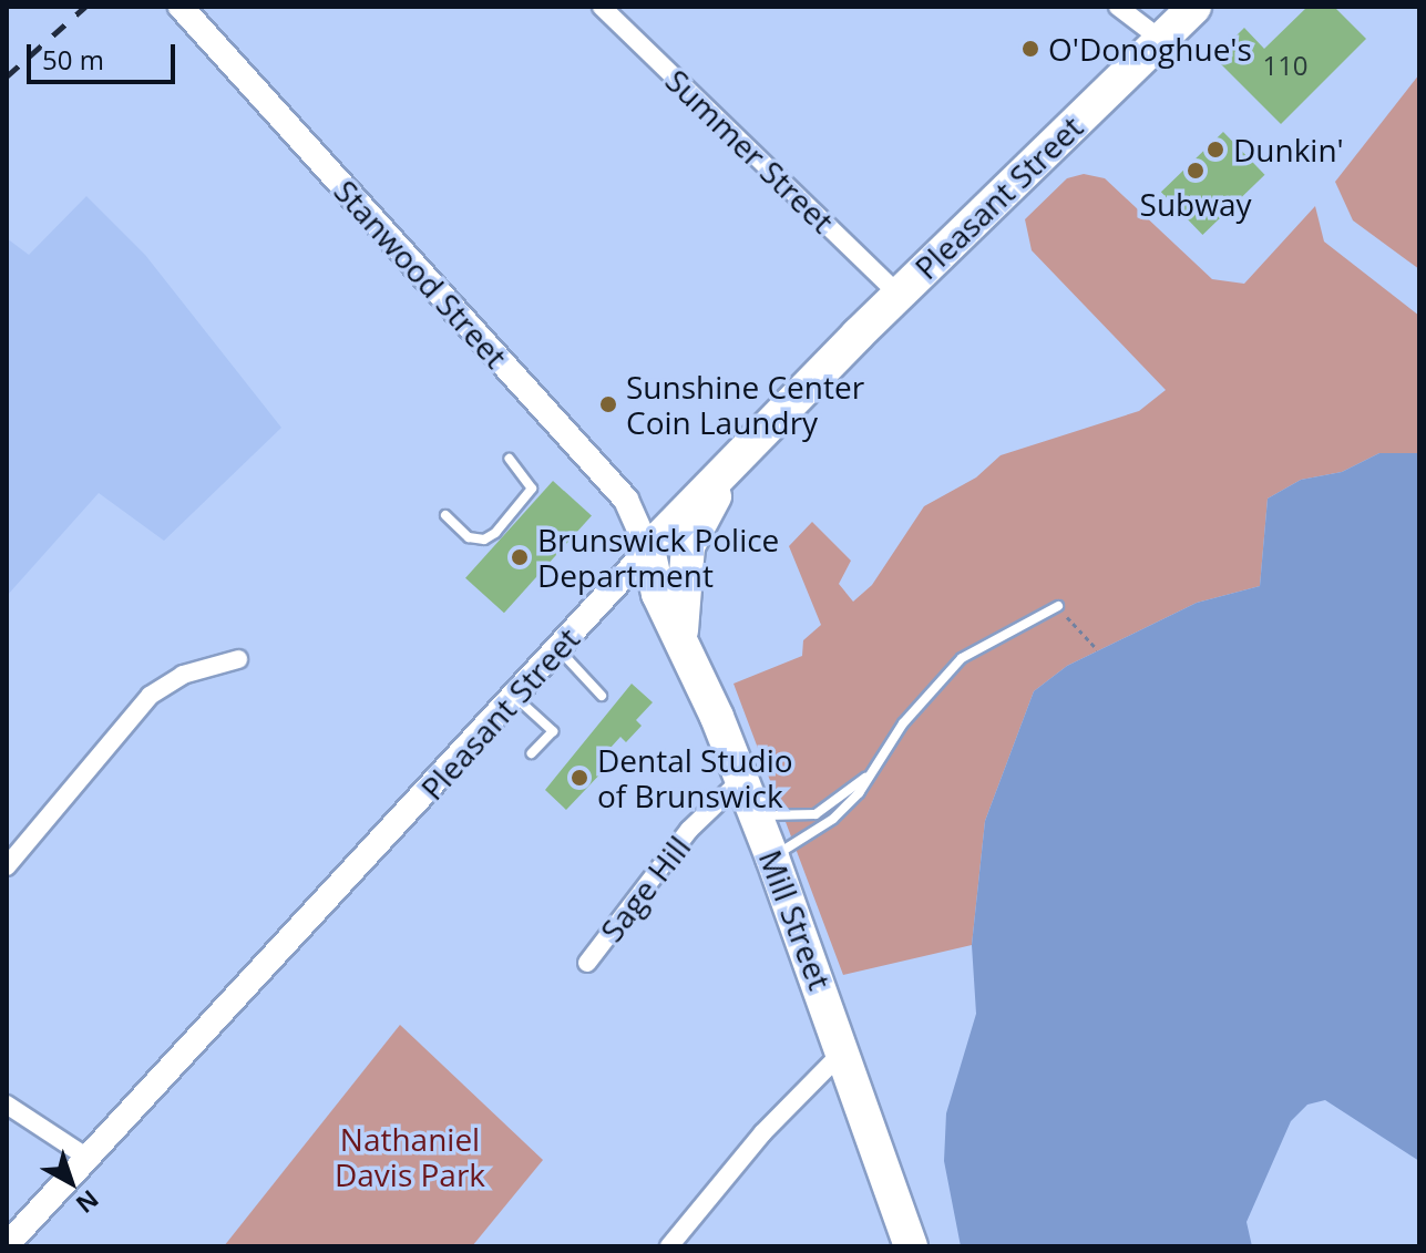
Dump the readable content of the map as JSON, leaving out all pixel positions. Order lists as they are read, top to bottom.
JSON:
{
  "streets": {
    "highway": ["Pleasant Street", "Mill Street"],
    "main road": ["Stanwood Street"],
    "street": ["Summer Street", "Sage Hill"]
  },
  "crossings": [
    ["Summer Street", "Pleasant Street"],
    ["Pleasant Street", "Stanwood Street"],
    ["Pleasant Street", "Mill Street"],
    ["Stanwood Street", "Mill Street"],
    ["Sage Hill", "Mill Street"]
  ],
  "parks": ["Nathaniel Davis Park"],
  "places": [
    "O'Donoghue's",
    "Dunkin'",
    "Subway",
    "Sunshine Center Coin Laundry",
    "Brunswick Police Department",
    "Dental Studio of Brunswick"
  ],
  "house_numbers": ["110"],
  "scale_bar": "50 m",
  "north": "bottom right"
}
